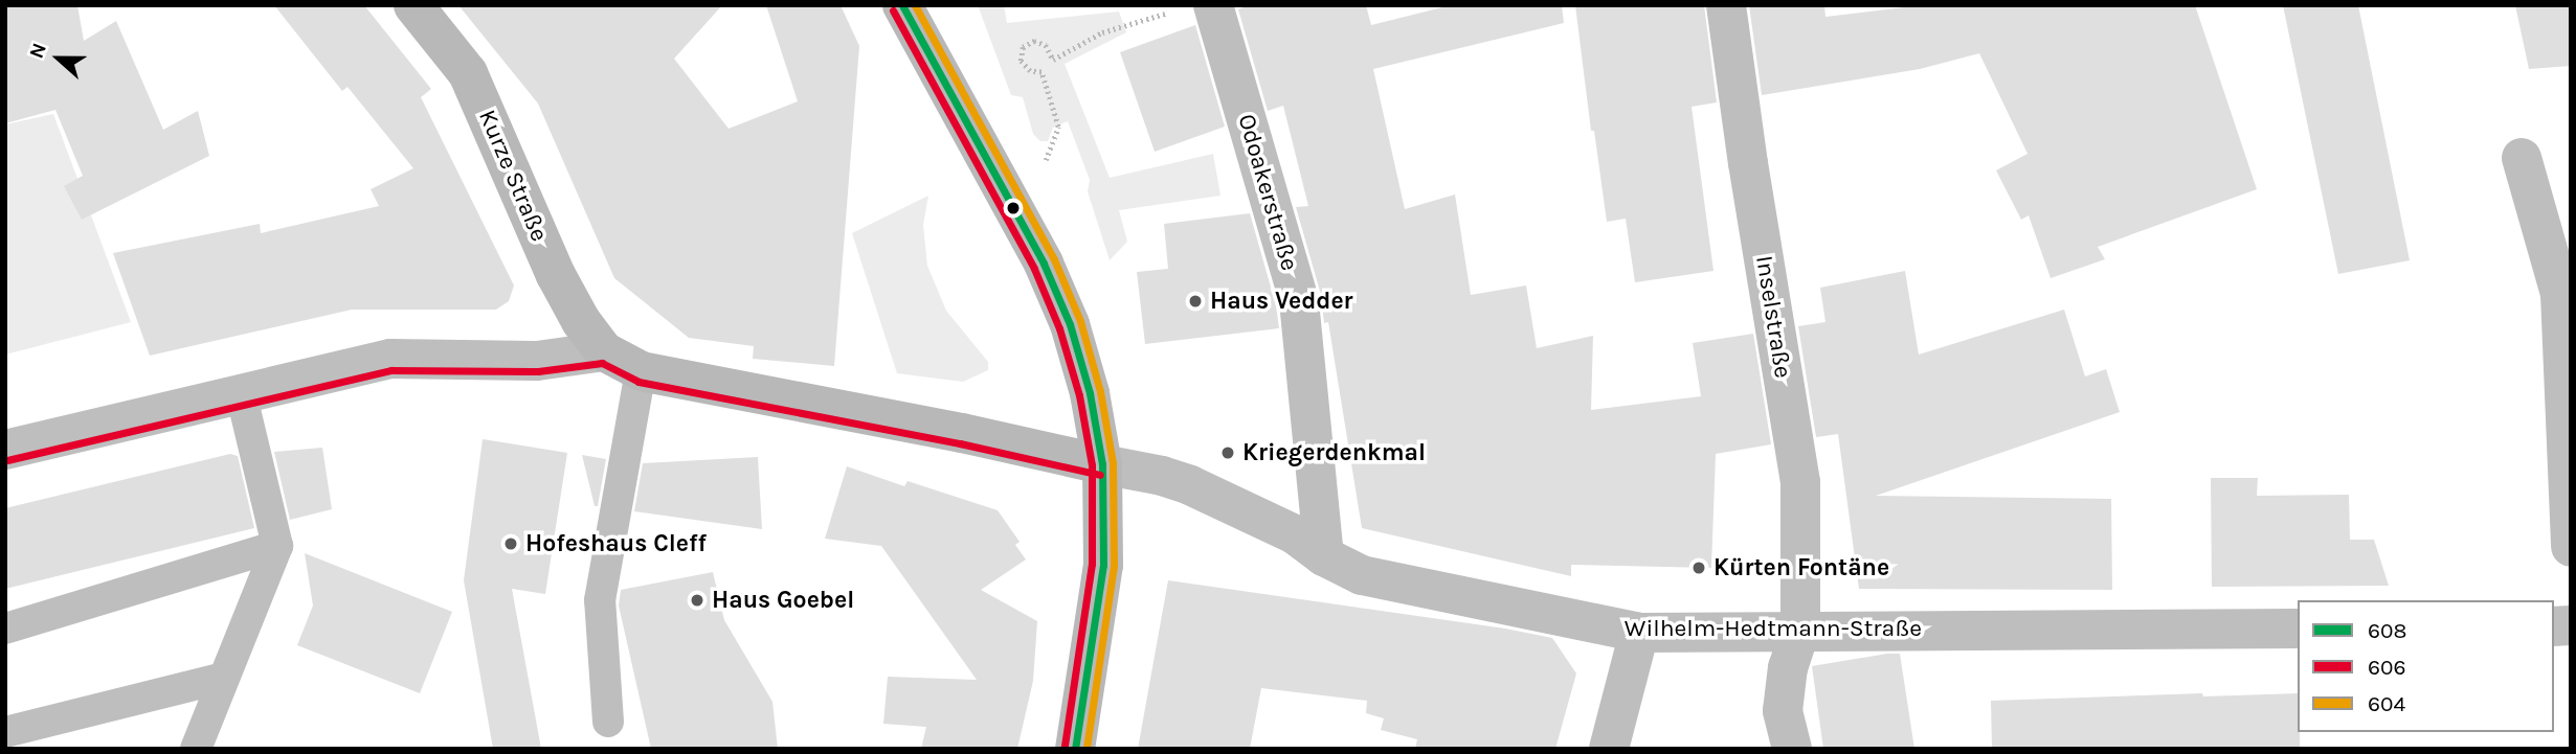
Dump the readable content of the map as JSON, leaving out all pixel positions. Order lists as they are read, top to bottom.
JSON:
{
  "streets": {
    "street": [
      "Kurze Straße",
      "Odoakerstraße",
      "Inselstraße",
      "Wilhelm-Hedtmann-Straße"
    ]
  },
  "crossings": [
    ["Odoakerstraße", "Wilhelm-Hedtmann-Straße"],
    ["Inselstraße", "Wilhelm-Hedtmann-Straße"]
  ],
  "places": [
    "Haus Vedder",
    "Kriegerdenkmal",
    "Hofeshaus Cleff",
    "Kürten Fontäne",
    "Haus Goebel"
  ],
  "lines": ["transit line 608", "transit line 604", "transit line 606"],
  "legend": ["608", "606", "604"],
  "north": "left"
}
